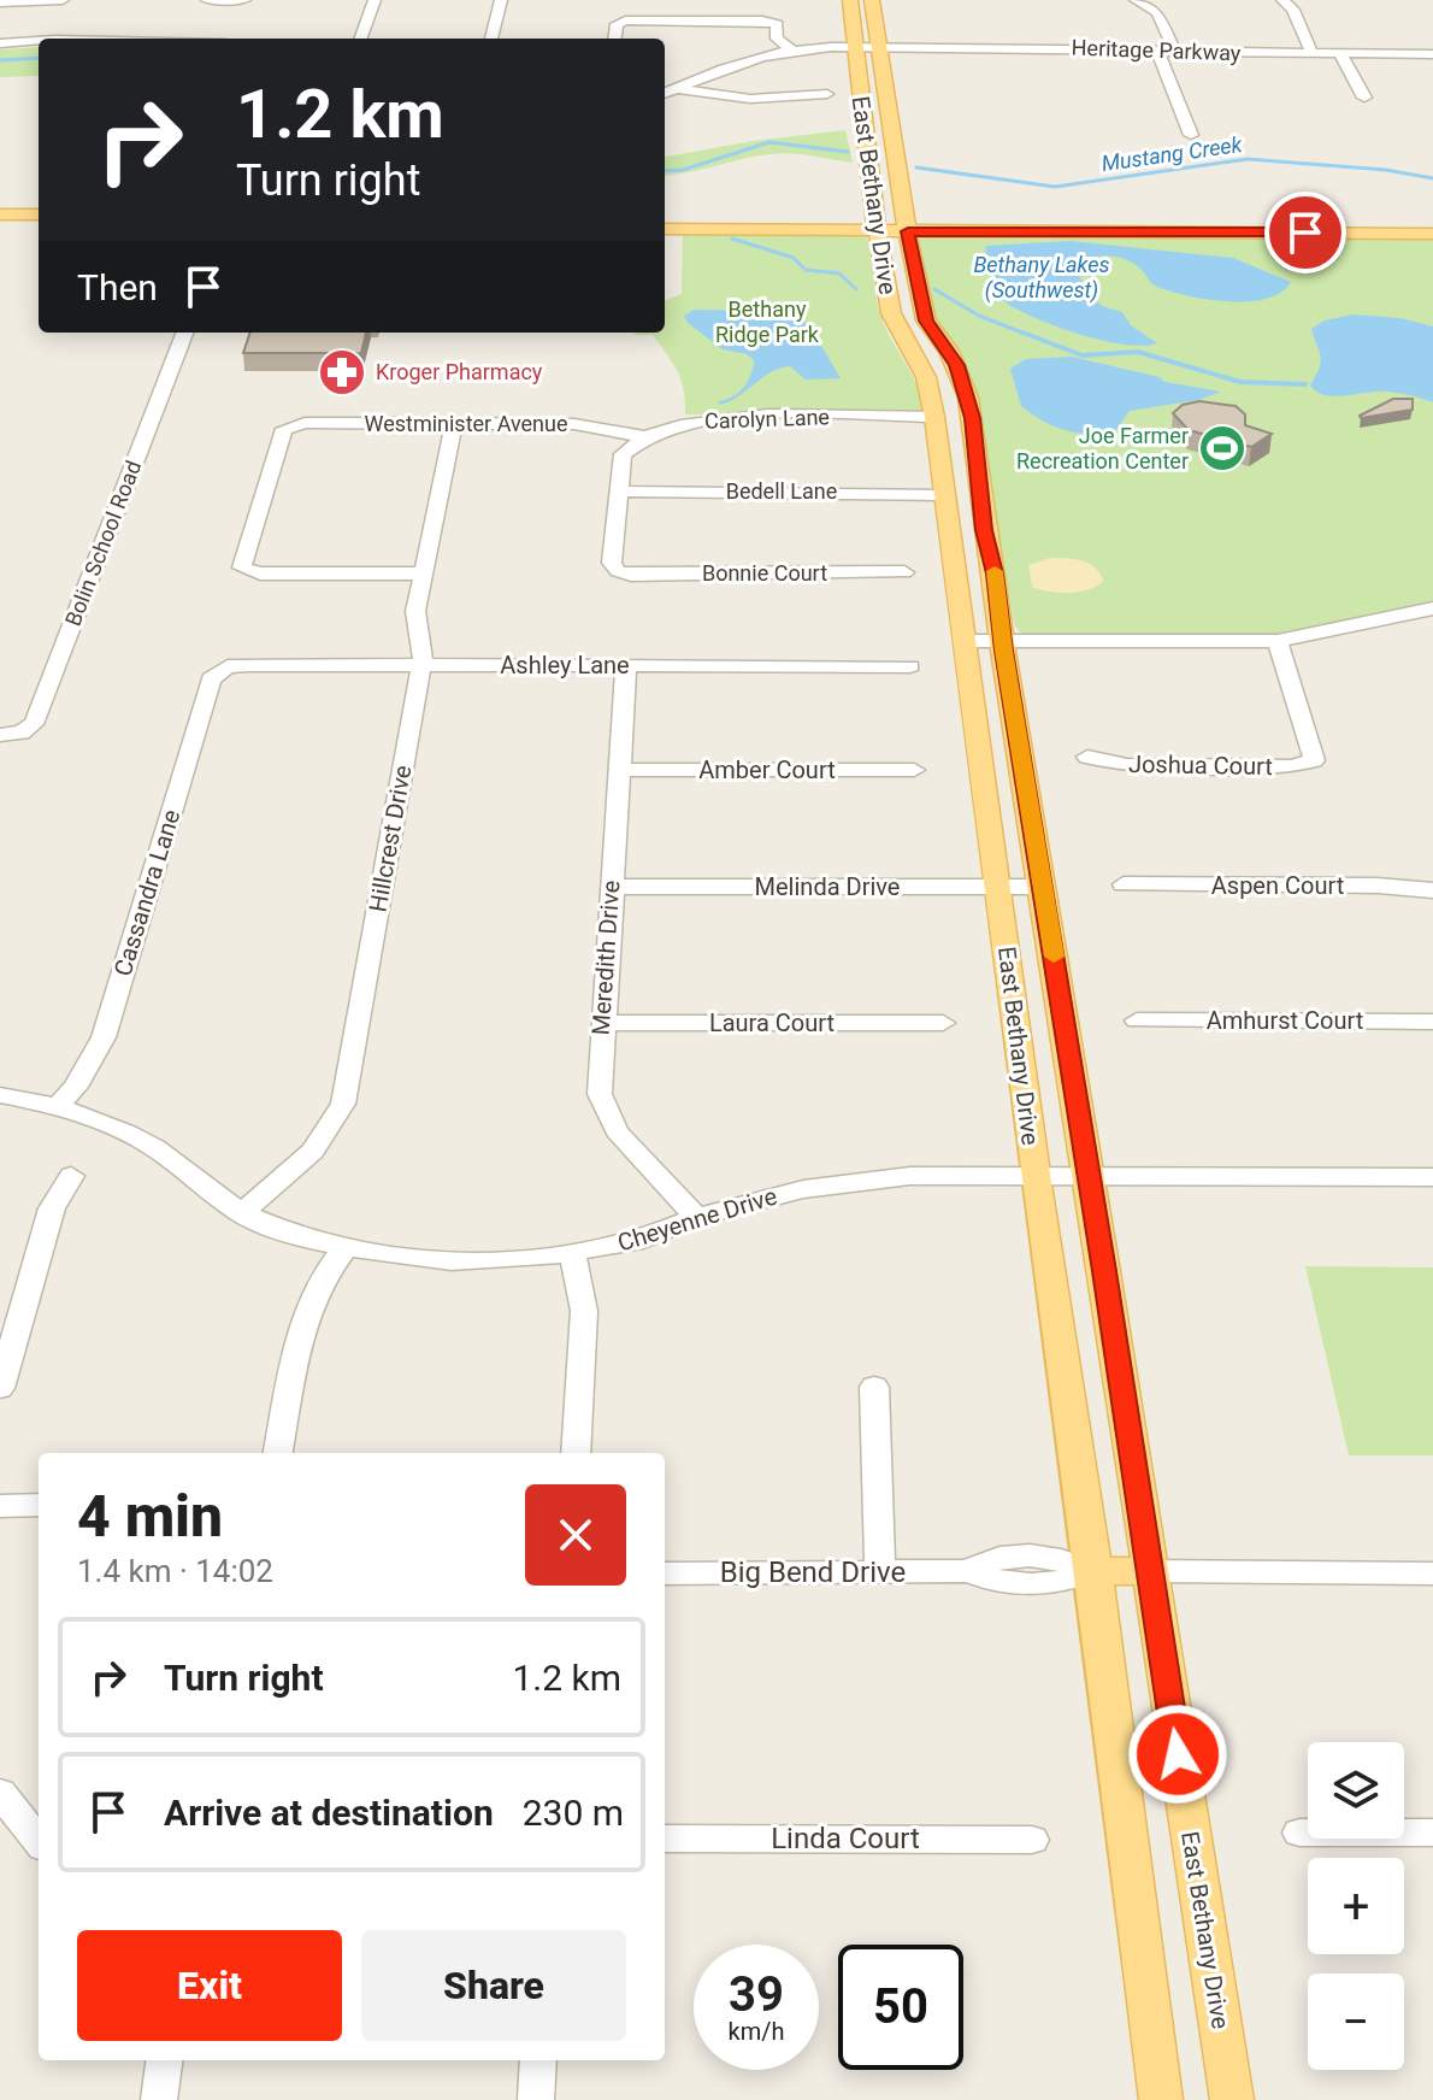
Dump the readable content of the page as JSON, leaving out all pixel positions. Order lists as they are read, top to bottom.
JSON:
{
  "streets": {
    "main road": ["East Bethany Drive"],
    "street": [
      "Heritage Parkway",
      "Carolyn Lane",
      "Westminister Avenue",
      "Bedell Lane",
      "Bolin School Road",
      "Bonnie Court",
      "Ashley Lane",
      "Joshua Court",
      "Amber Court",
      "Hillcrest Drive",
      "Aspen Court",
      "Melinda Drive",
      "Cassandra Lane",
      "Meredith Drive",
      "Amhurst Court",
      "Laura Court",
      "Cheyenne Drive",
      "Big Bend Drive",
      "Linda Court"
    ]
  },
  "crossings": [
    ["Heritage Parkway", "East Bethany Drive"],
    ["East Bethany Drive", "Carolyn Lane"],
    ["East Bethany Drive", "Bedell Lane"],
    ["East Bethany Drive", "Melinda Drive"],
    ["East Bethany Drive", "Cheyenne Drive"],
    ["East Bethany Drive", "Big Bend Drive"],
    ["Carolyn Lane", "Westminister Avenue"],
    ["Westminister Avenue", "Hillcrest Drive"],
    ["Bedell Lane", "Bonnie Court"],
    ["Ashley Lane", "Hillcrest Drive"],
    ["Ashley Lane", "Cassandra Lane"],
    ["Ashley Lane", "Meredith Drive"],
    ["Amber Court", "Meredith Drive"],
    ["Hillcrest Drive", "Cheyenne Drive"],
    ["Melinda Drive", "Meredith Drive"],
    ["Cassandra Lane", "Cheyenne Drive"],
    ["Meredith Drive", "Laura Court"],
    ["Meredith Drive", "Cheyenne Drive"]
  ],
  "water": ["Mustang Creek", "Bethany Lakes (Southwest)"],
  "parks": ["Bethany Ridge Park"],
  "places": {
    "pharmacy": ["Kroger Pharmacy"],
    "sports": ["Joe Farmer Recreation Center"]
  },
  "page": {
    "turn": ["1.2 km", "Turn right"],
    "then": "Then",
    "heading": ["4 min", "1.4 km · 14:02"],
    "list": [
      {
        "name": "Turn right",
        "value": "1.2 km"
      },
      {
        "name": "Arrive at destination",
        "value": "230 m"
      }
    ],
    "map_buttons": ["+", "−"],
    "buttons": ["Exit", "Share"],
    "speed": "39 km/h",
    "limit": "50"
  }
}
